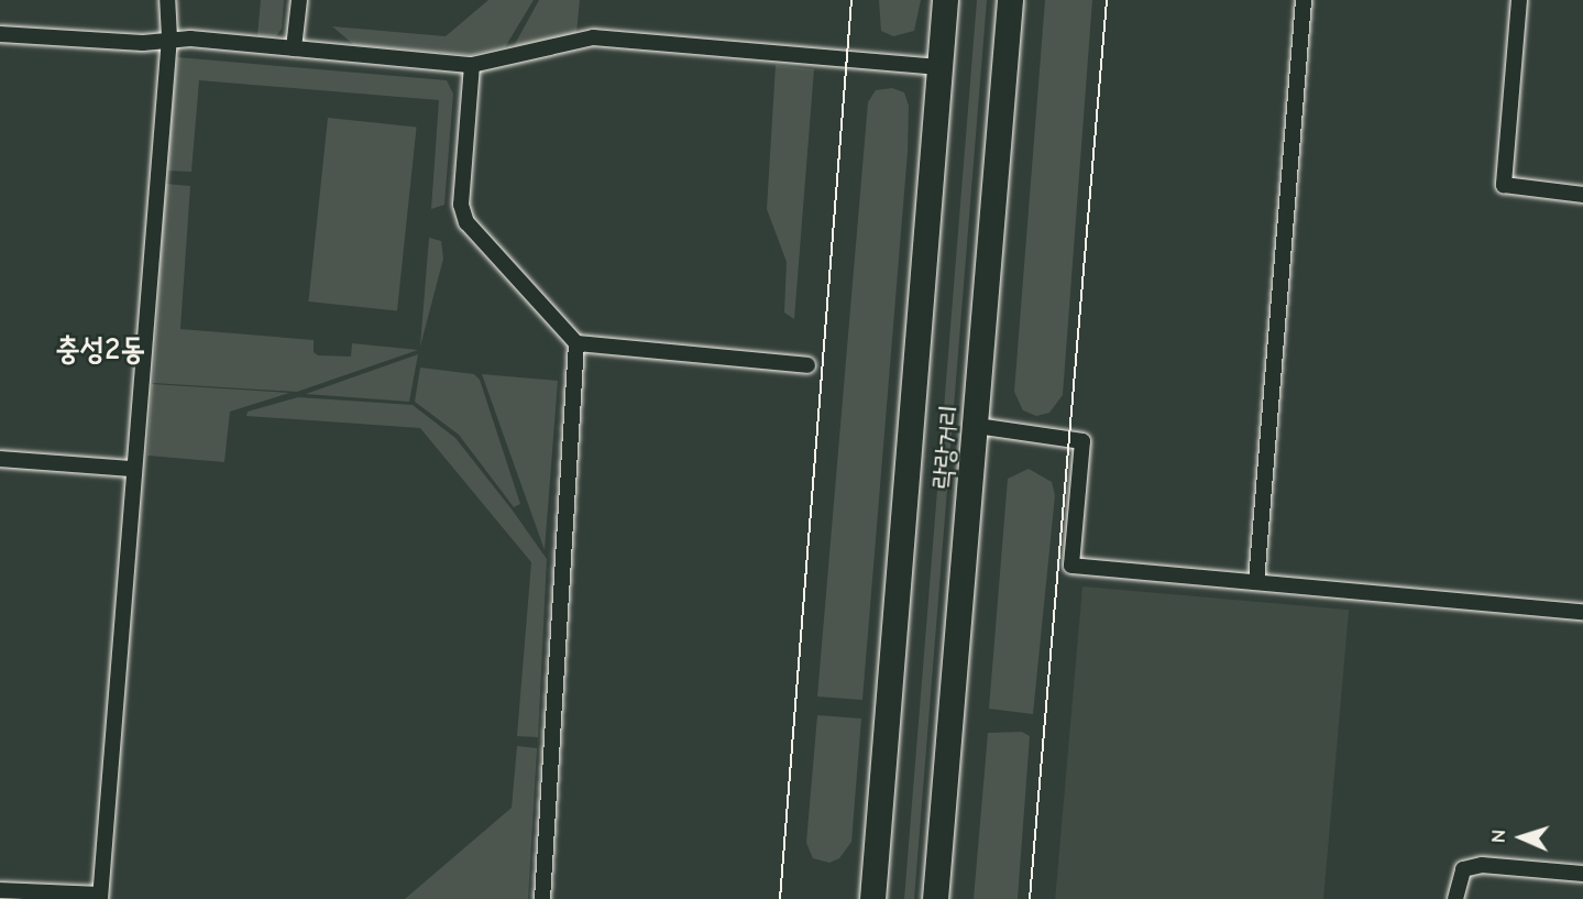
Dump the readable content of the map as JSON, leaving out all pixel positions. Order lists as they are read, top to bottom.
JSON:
{
  "streets": {
    "main road": ["락랑거리"]
  },
  "districts": ["충성2동"],
  "north": "left"
}
